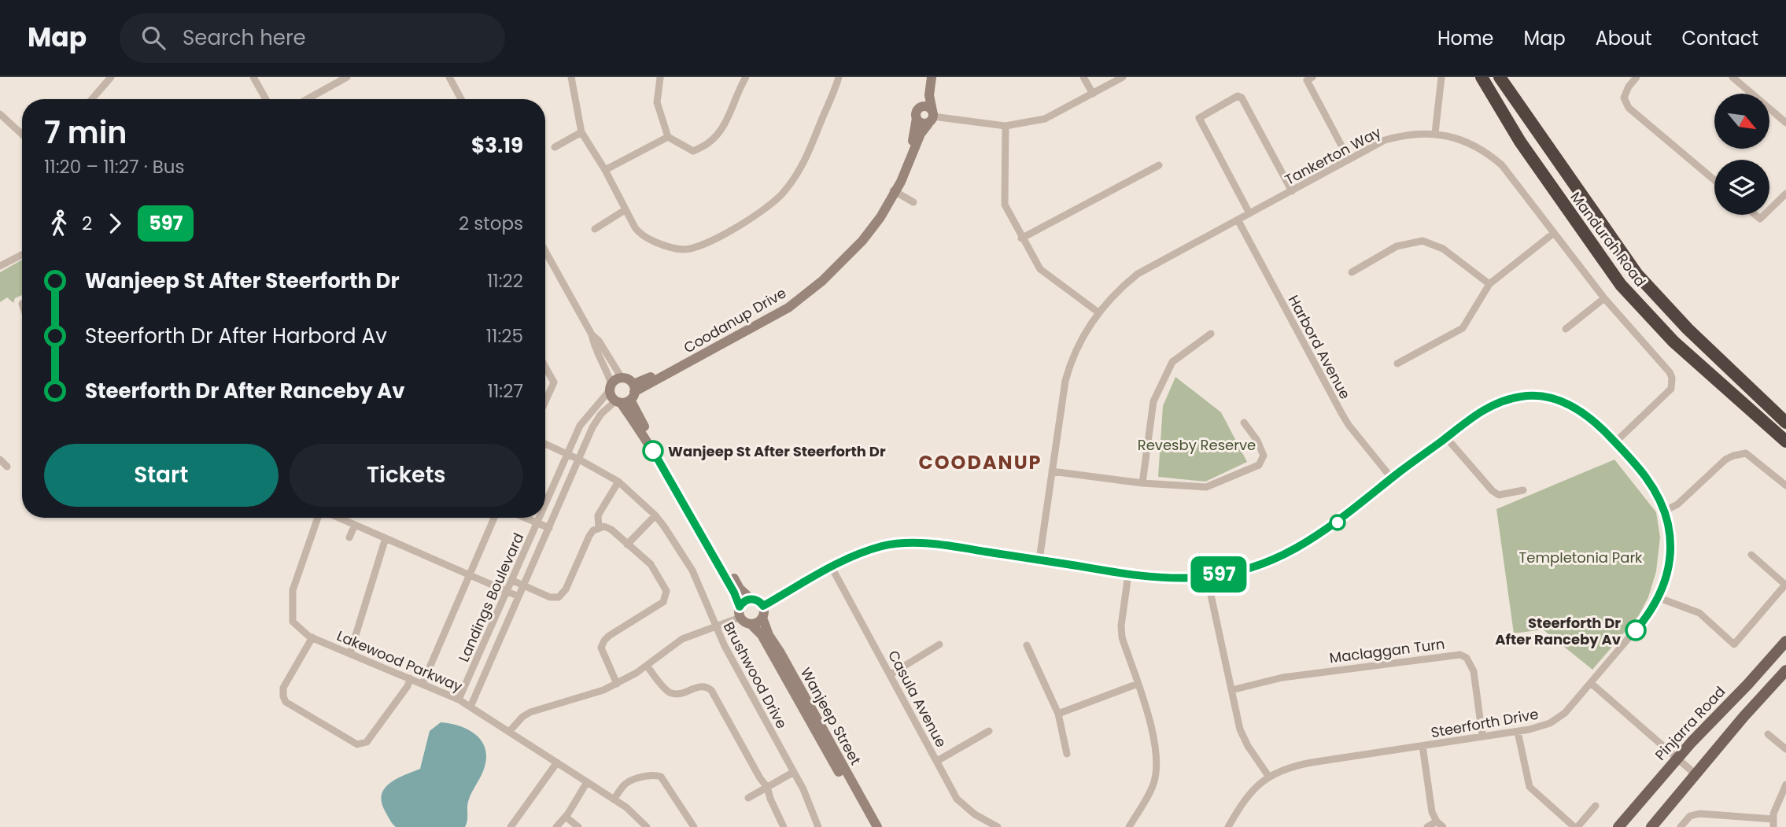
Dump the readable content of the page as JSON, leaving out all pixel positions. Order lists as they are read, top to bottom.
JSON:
{
  "streets": {
    "highway": ["Mandurah Road"],
    "main road": ["Coodanup Drive", "Wanjeep Street", "Pinjarra Road"],
    "street": [
      "Tankerton Way",
      "Harbord Avenue",
      "Landings Boulevard",
      "Maclaggan Turn",
      "Lakewood Parkway",
      "Brushwood Drive",
      "Casula Avenue",
      "Steerforth Drive"
    ]
  },
  "crossings": [
    ["Tankerton Way", "Harbord Avenue"],
    ["Tankerton Way", "Steerforth Drive"],
    ["Coodanup Drive", "Landings Boulevard"],
    ["Harbord Avenue", "Steerforth Drive"],
    ["Landings Boulevard", "Lakewood Parkway"],
    ["Landings Boulevard", "Brushwood Drive"],
    ["Maclaggan Turn", "Steerforth Drive"],
    ["Casula Avenue", "Steerforth Drive"],
    ["Wanjeep Street", "Steerforth Drive"]
  ],
  "districts": ["COODANUP"],
  "parks": ["Revesby Reserve", "Templetonia Park"],
  "places": ["Wanjeep St After Steerforth Dr", "Steerforth Dr After Ranceby Av"],
  "lines": ["bus line 597"],
  "north": "bottom right",
  "page": {
    "header": "Map",
    "search": "Search here",
    "nav": [
      "Home",
      "Map",
      "About",
      "Contact"
    ],
    "on_map": "597",
    "heading": ["7 min", "11:20 – 11:27 · Bus", "$3.19"],
    "legs": ["2", "597", "2 stops"],
    "list": [
      {
        "name": "Wanjeep St After Steerforth Dr",
        "value": "11:22"
      },
      {
        "name": "Steerforth Dr After Harbord Av",
        "value": "11:25"
      },
      {
        "name": "Steerforth Dr After Ranceby Av",
        "value": "11:27"
      }
    ],
    "buttons": ["Start", "Tickets"]
  }
}
